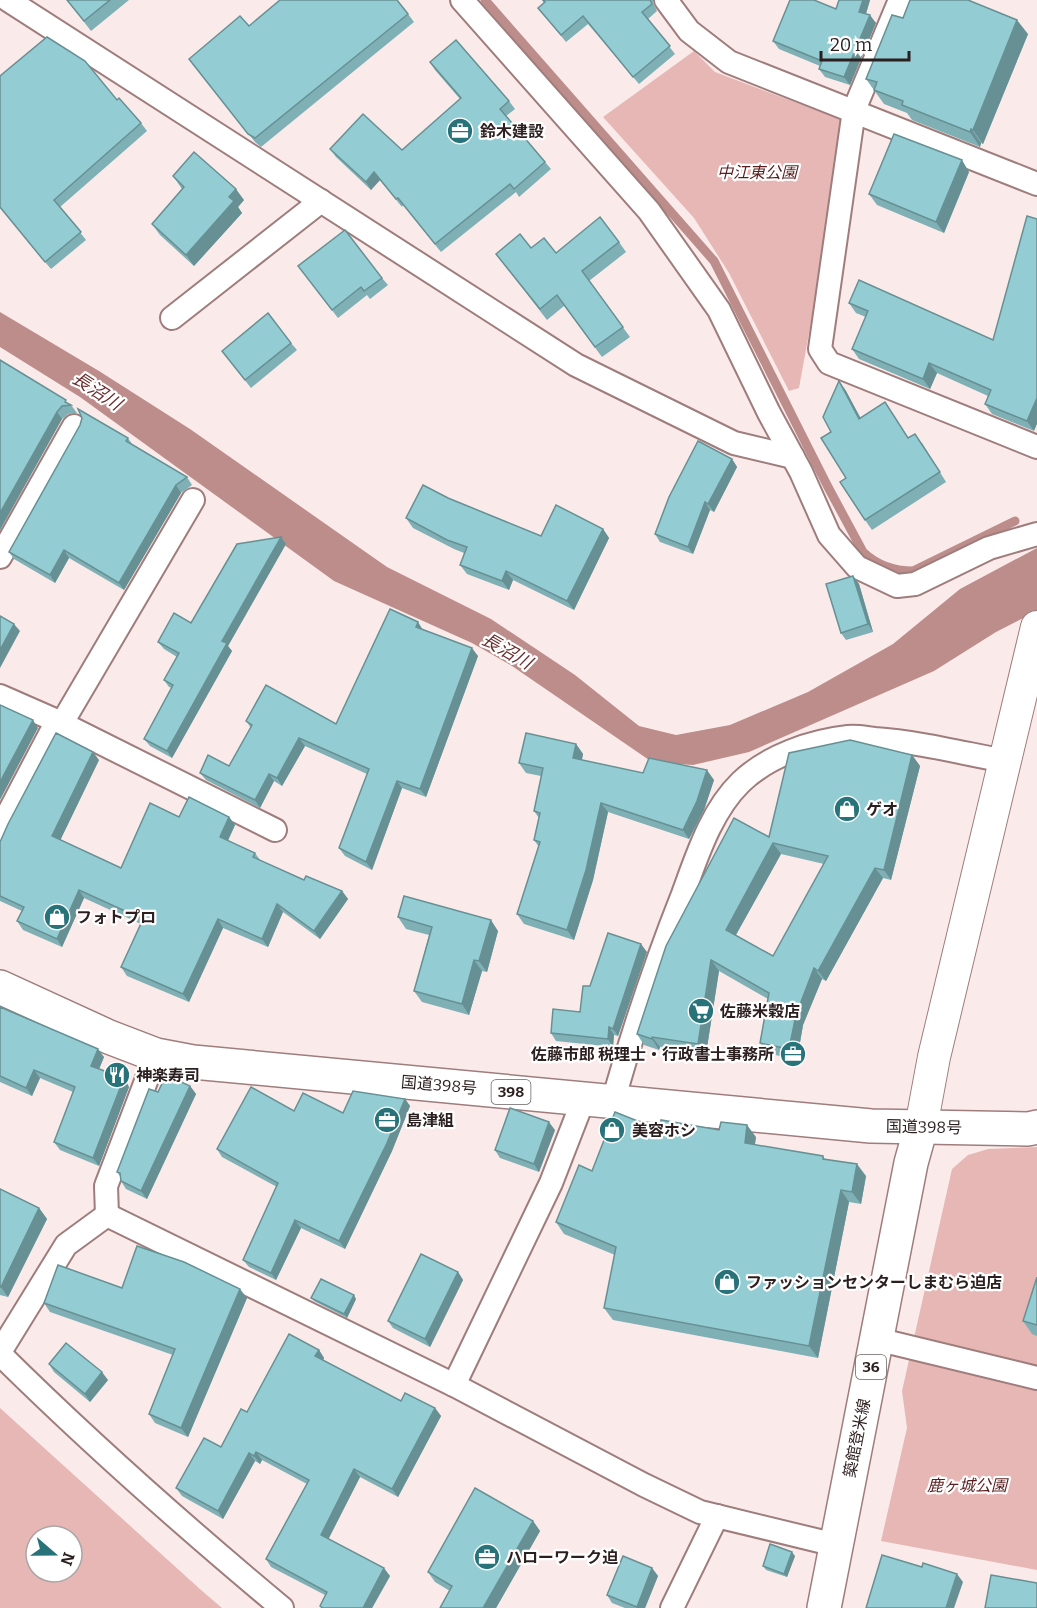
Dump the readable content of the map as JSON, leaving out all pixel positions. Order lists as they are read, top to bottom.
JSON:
{
  "streets": {
    "main road": [
      "国道398号",
      "398",
      "36",
      "築館登米線"
    ]
  },
  "crossings": [
    ["国道398号", "築館登米線"]
  ],
  "water": ["長沼川"],
  "parks": ["中江東公園", "鹿ヶ城公園"],
  "places": {
    "office": [
      "鈴木建設",
      "佐藤市郎 税理士・行政書士事務所",
      "島津組",
      "ハローワーク迫"
    ],
    "shop": [
      "ゲオ",
      "フォトプロ",
      "美容ホシ",
      "ファッションセンターしまむら迫店"
    ],
    "supermarket": ["佐藤米穀店"],
    "restaurant": ["神楽寿司"]
  },
  "scale_bar": "20 m",
  "north": "right"
}
